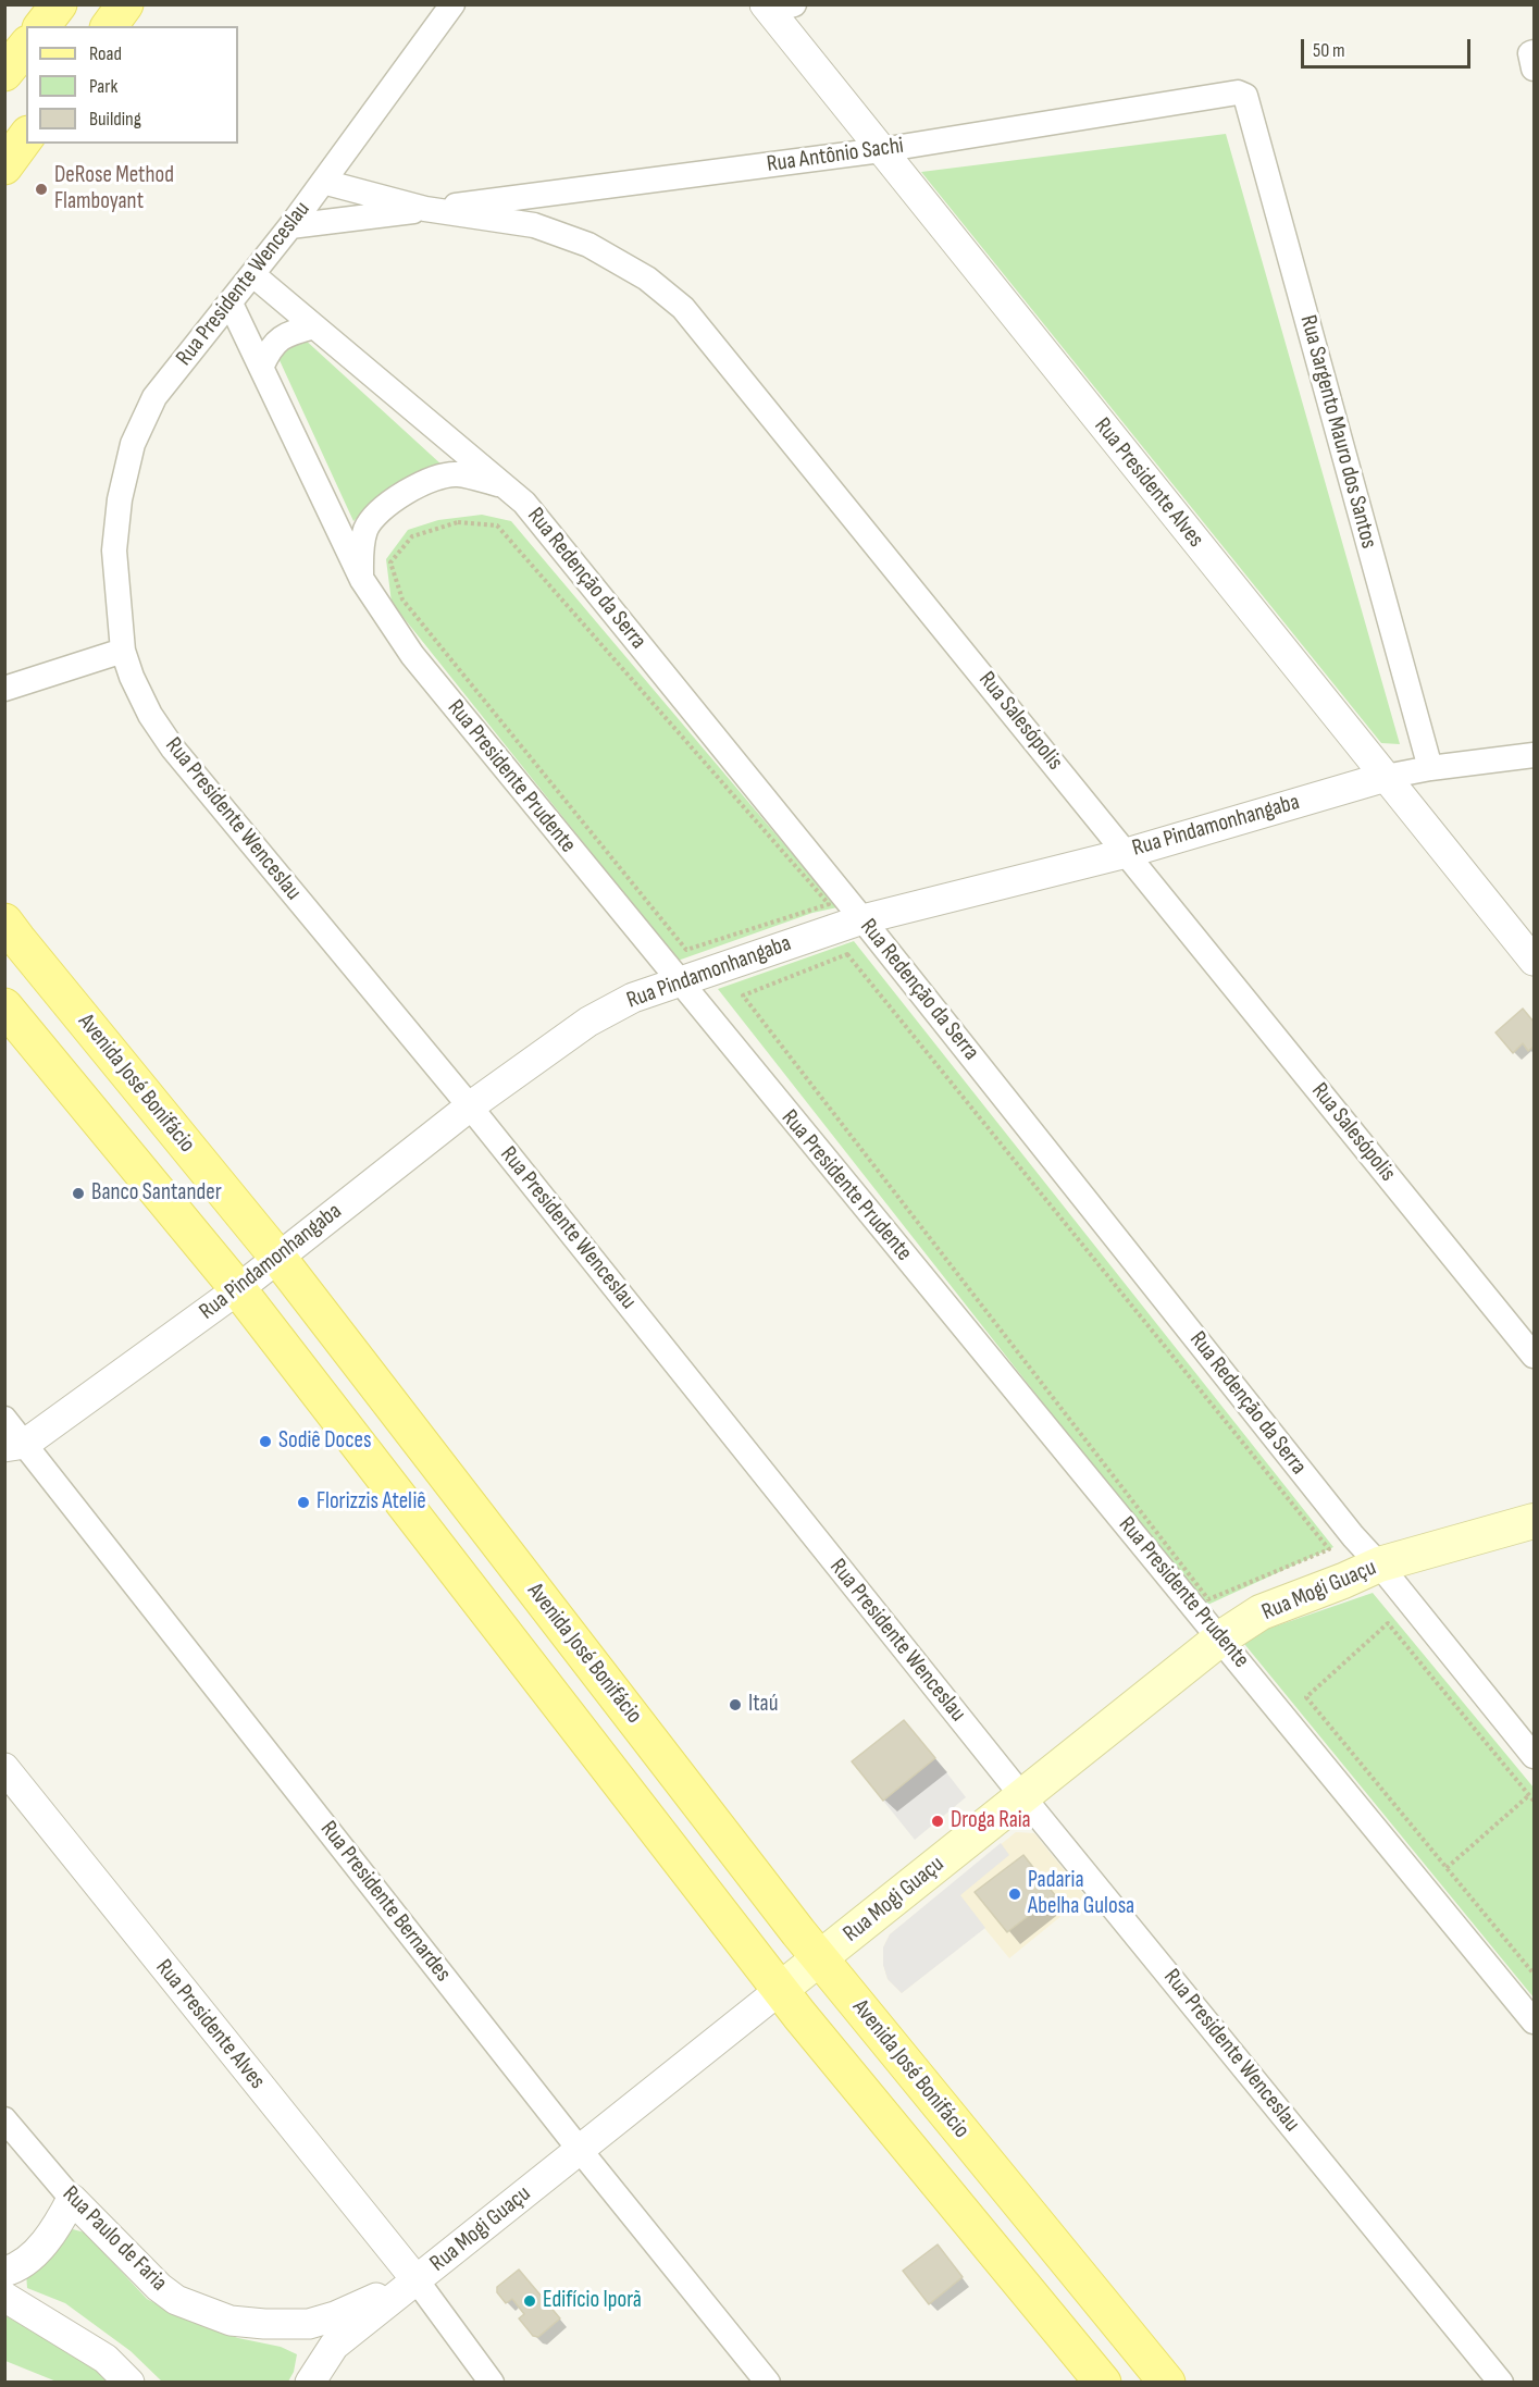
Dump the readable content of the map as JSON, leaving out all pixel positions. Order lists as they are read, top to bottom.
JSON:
{
  "streets": {
    "main road": ["Avenida José Bonifácio", "Rua Mogi Guaçu"],
    "street": [
      "Rua Antônio Sachi",
      "Rua Presidente Wenceslau",
      "Rua Sargento Mauro dos Santos",
      "Rua Presidente Alves",
      "Rua Redenção da Serra",
      "Rua Salesópolis",
      "Rua Presidente Prudente",
      "Rua Pindamonhangaba",
      "Rua Presidente Bernardes",
      "Rua Paulo de Faria"
    ]
  },
  "crossings": [
    ["Rua Antônio Sachi", "Rua Presidente Wenceslau"],
    ["Rua Antônio Sachi", "Rua Sargento Mauro dos Santos"],
    ["Rua Antônio Sachi", "Rua Presidente Alves"],
    ["Rua Antônio Sachi", "Rua Salesópolis"],
    ["Rua Presidente Wenceslau", "Rua Redenção da Serra"],
    ["Rua Presidente Wenceslau", "Rua Presidente Prudente"],
    ["Rua Presidente Wenceslau", "Rua Pindamonhangaba"],
    ["Rua Presidente Wenceslau", "Rua Mogi Guaçu"],
    ["Rua Sargento Mauro dos Santos", "Rua Pindamonhangaba"],
    ["Rua Presidente Alves", "Rua Pindamonhangaba"],
    ["Rua Presidente Alves", "Rua Mogi Guaçu"],
    ["Rua Presidente Alves", "Rua Paulo de Faria"],
    ["Rua Redenção da Serra", "Rua Pindamonhangaba"],
    ["Rua Redenção da Serra", "Rua Mogi Guaçu"],
    ["Rua Salesópolis", "Rua Pindamonhangaba"],
    ["Rua Presidente Prudente", "Rua Pindamonhangaba"],
    ["Rua Presidente Prudente", "Rua Mogi Guaçu"],
    ["Rua Pindamonhangaba", "Avenida José Bonifácio"],
    ["Rua Pindamonhangaba", "Rua Presidente Bernardes"],
    ["Avenida José Bonifácio", "Rua Mogi Guaçu"],
    ["Rua Mogi Guaçu", "Rua Presidente Bernardes"],
    ["Rua Mogi Guaçu", "Rua Paulo de Faria"]
  ],
  "places": [
    "DeRose Method Flamboyant",
    "Banco Santander",
    "Sodiê Doces",
    "Florizzis Ateliê",
    "Itaú",
    "Droga Raia",
    "Padaria Abelha Gulosa",
    "Edifício Iporã"
  ],
  "legend": ["Road", "Park", "Building"],
  "scale_bar": "50 m"
}
